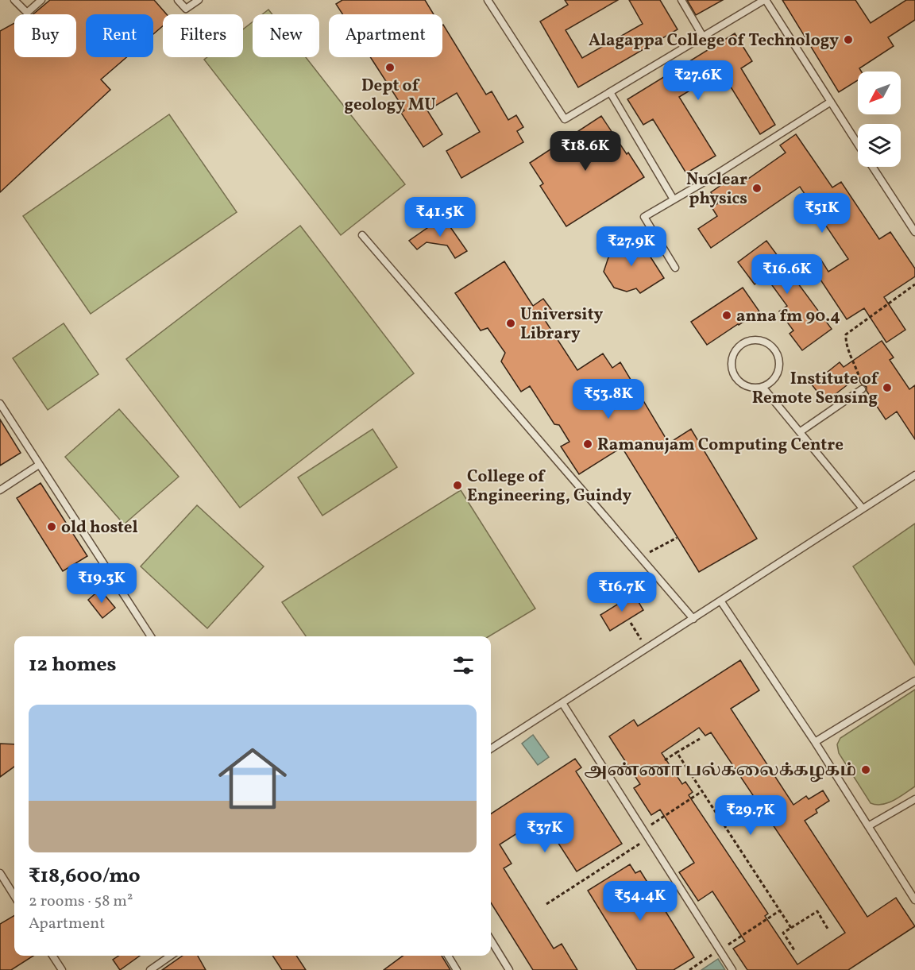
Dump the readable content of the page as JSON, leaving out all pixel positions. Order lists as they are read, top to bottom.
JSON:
{
  "places": [
    "Alagappa College of Technology",
    "Dept of geology MU",
    "Nuclear physics",
    "anna fm 90.4",
    "University Library",
    "Institute of Remote Sensing",
    "Ramanujam Computing Centre",
    "College of Engineering, Guindy",
    "old hostel",
    "அண்ணா பல்கலைக்கழகம்"
  ],
  "north": "bottom left",
  "page": {
    "chip": [
      "Buy",
      "Rent",
      "Filters",
      "New",
      "Apartment"
    ],
    "price": [
      "₹27.6K",
      "₹18.6K",
      "₹51K",
      "₹41.5K",
      "₹27.9K",
      "₹16.6K",
      "₹53.8K",
      "₹19.3K",
      "₹16.7K",
      "₹29.7K",
      "₹37K",
      "₹54.4K"
    ],
    "heading": "12 homes",
    "list": [
      {
        "name": "₹18,600/mo",
        "note": "2 rooms · 58 m² · Apartment"
      }
    ]
  }
}
